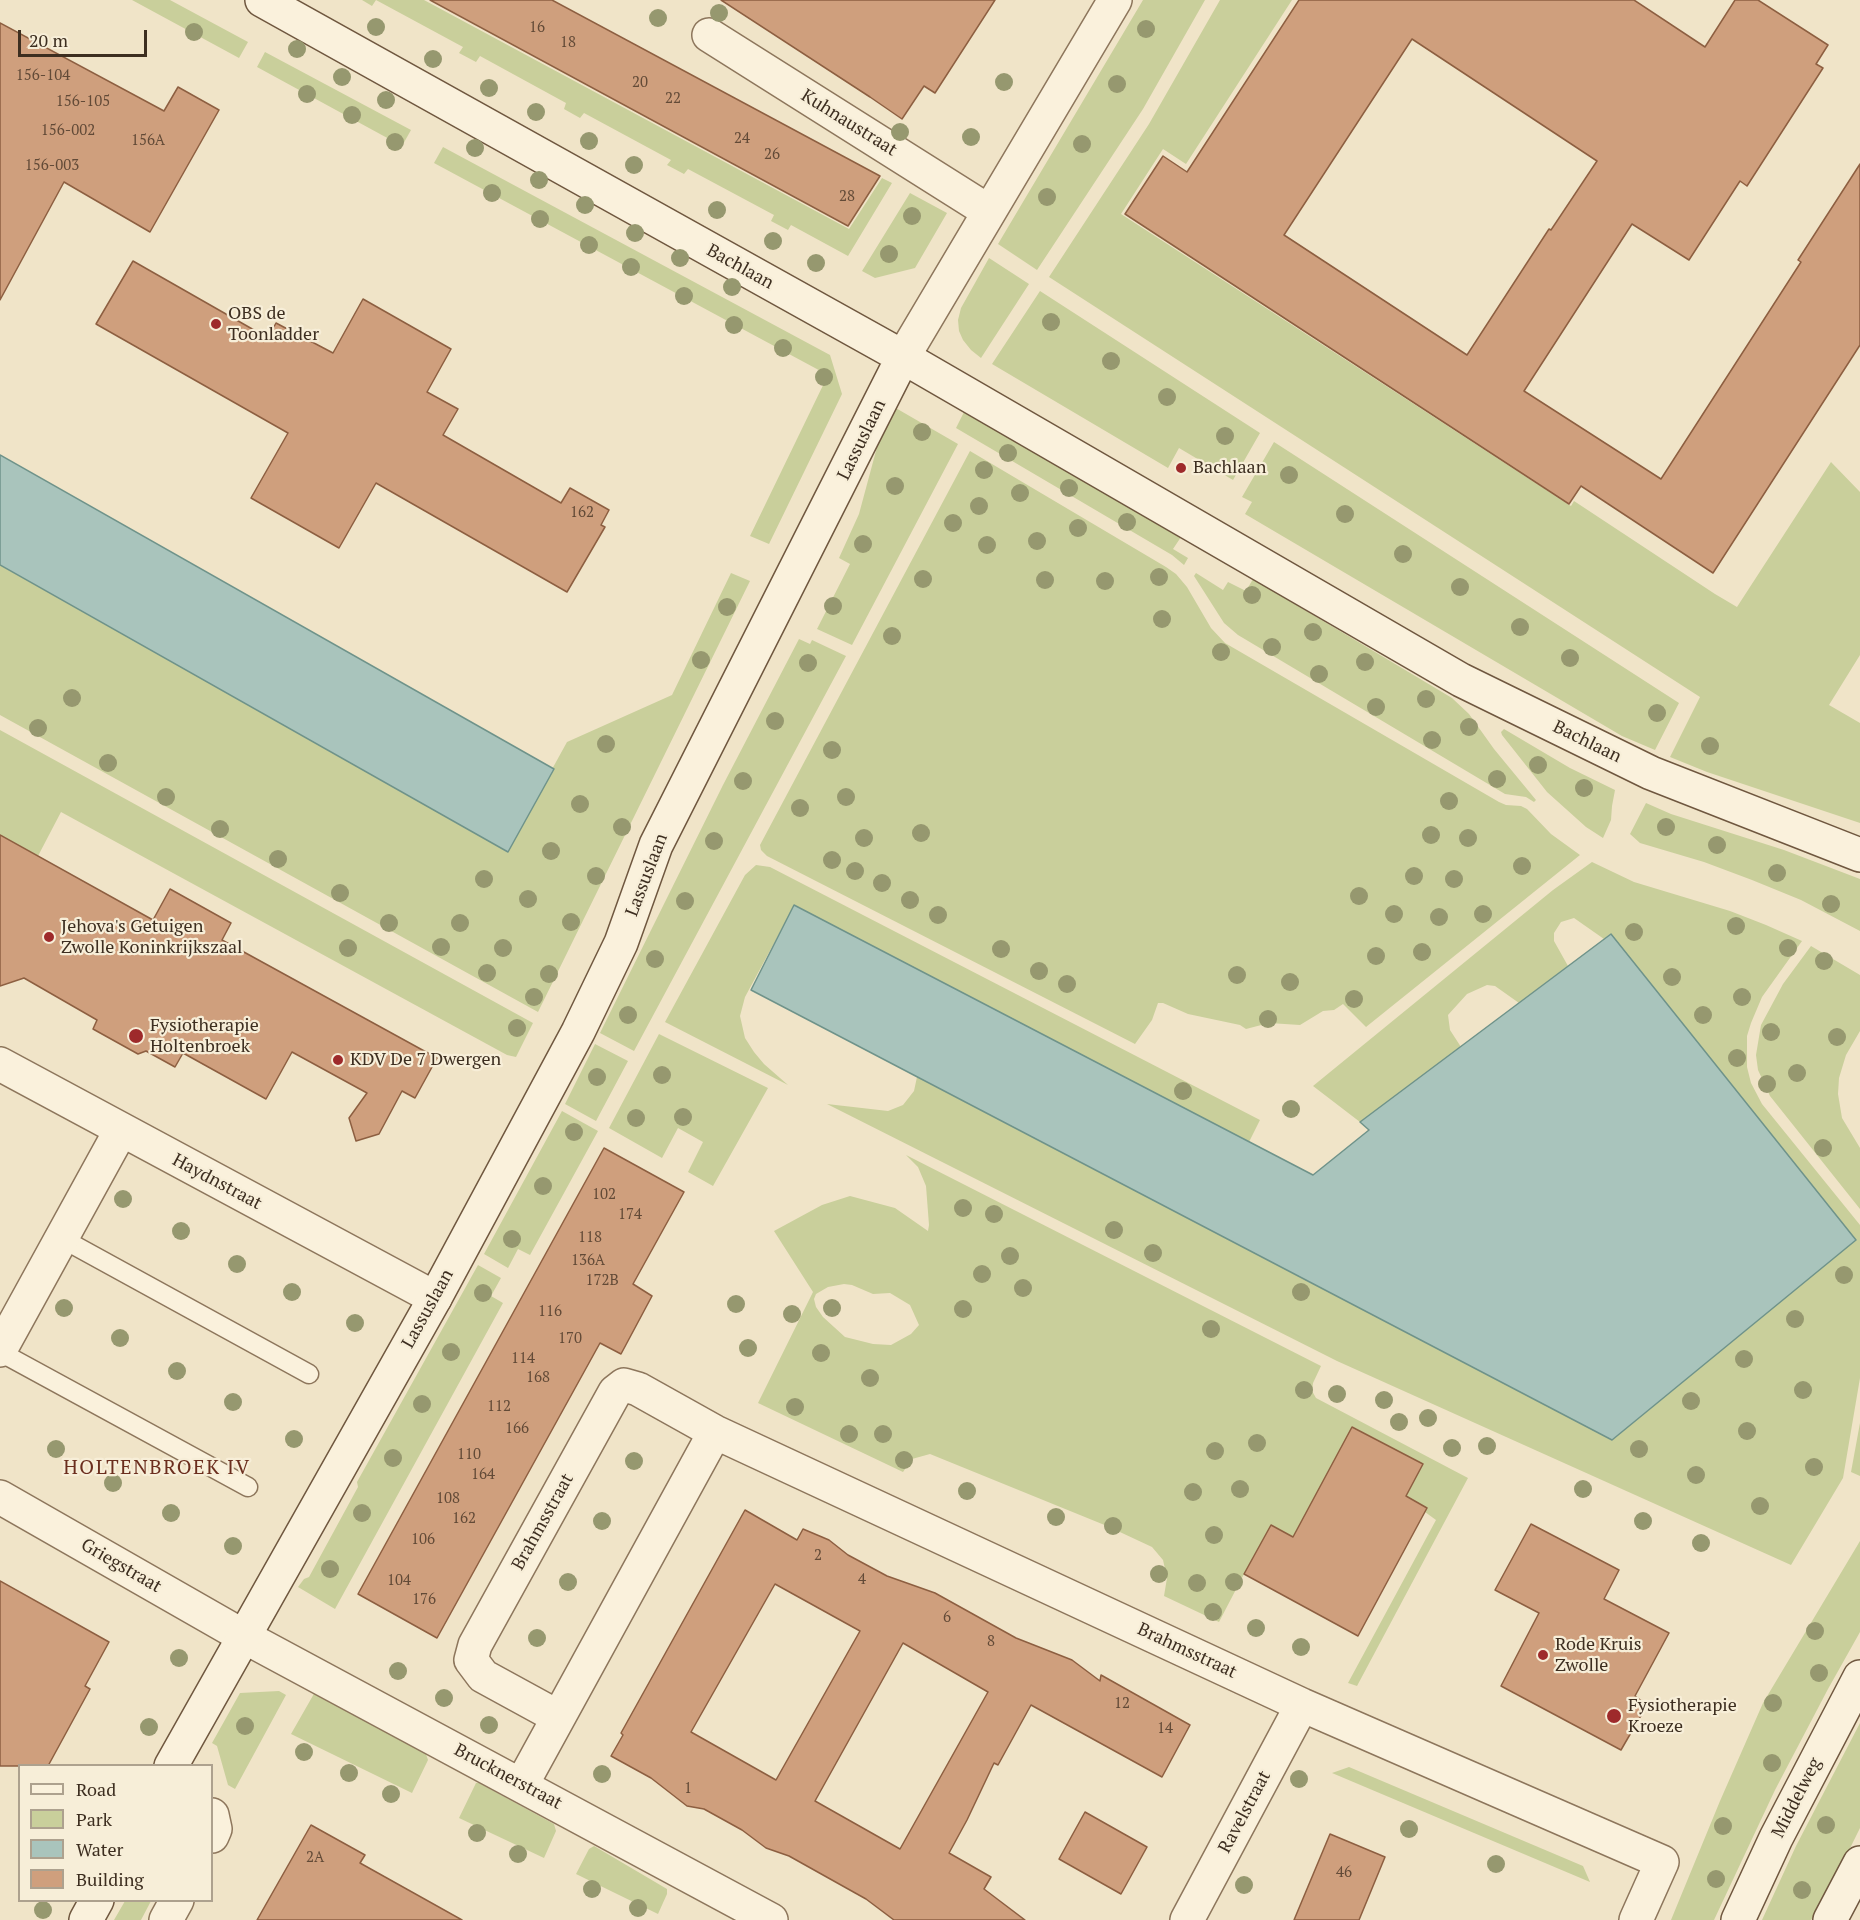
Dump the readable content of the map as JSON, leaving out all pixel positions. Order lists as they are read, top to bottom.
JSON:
{
  "streets": {
    "street": [
      "Kuhnaustraat",
      "Bachlaan",
      "Lassuslaan",
      "Haydnstraat",
      "Brahmsstraat",
      "Griegstraat",
      "Brucknerstraat",
      "Middelweg",
      "Ravelstraat"
    ]
  },
  "crossings": [
    ["Kuhnaustraat", "Lassuslaan"],
    ["Bachlaan", "Lassuslaan"],
    ["Lassuslaan", "Haydnstraat"],
    ["Lassuslaan", "Griegstraat"],
    ["Lassuslaan", "Brucknerstraat"],
    ["Brahmsstraat", "Ravelstraat"],
    ["Griegstraat", "Brucknerstraat"]
  ],
  "districts": ["HOLTENBROEK IV"],
  "places": [
    "OBS de Toonladder",
    "Bachlaan",
    "Jehova's Getuigen Zwolle Koninkrijkszaal",
    "Fysiotherapie Holtenbroek",
    "KDV De 7 Dwergen",
    "Rode Kruis Zwolle",
    "Fysiotherapie Kroeze"
  ],
  "house_numbers": [
    "16",
    "18",
    "156-104",
    "20",
    "22",
    "156-105",
    "156-002",
    "24",
    "156A",
    "26",
    "156-003",
    "28",
    "162",
    "102",
    "174",
    "118",
    "136A",
    "172B",
    "116",
    "170",
    "114",
    "168",
    "112",
    "166",
    "110",
    "164",
    "108",
    "162",
    "106",
    "2",
    "4",
    "104",
    "176",
    "6",
    "8",
    "12",
    "14",
    "1",
    "2A",
    "46"
  ],
  "legend": [
    "Road",
    "Park",
    "Water",
    "Building"
  ],
  "scale_bar": "20 m"
}
